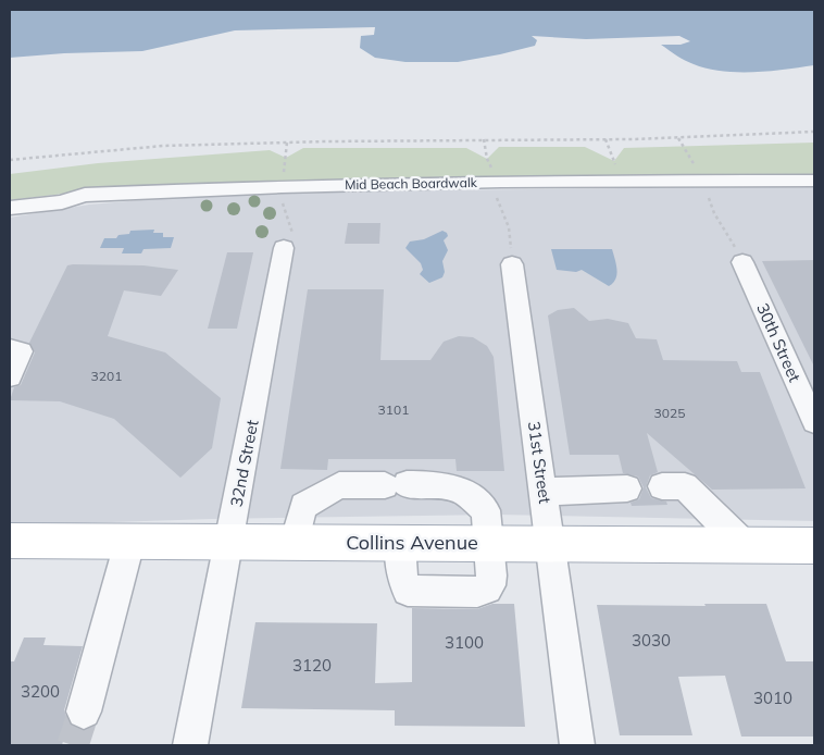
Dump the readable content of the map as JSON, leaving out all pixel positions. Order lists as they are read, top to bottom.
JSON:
{
  "streets": {
    "main road": ["Collins Avenue"],
    "street": [
      "Mid Beach Boardwalk",
      "30th Street",
      "31st Street",
      "32nd Street"
    ]
  },
  "crossings": [
    ["31st Street", "Collins Avenue"],
    ["32nd Street", "Collins Avenue"]
  ],
  "house_numbers": [
    "3201",
    "3101",
    "3025",
    "3030",
    "3100",
    "3120",
    "3200",
    "3010"
  ]
}
